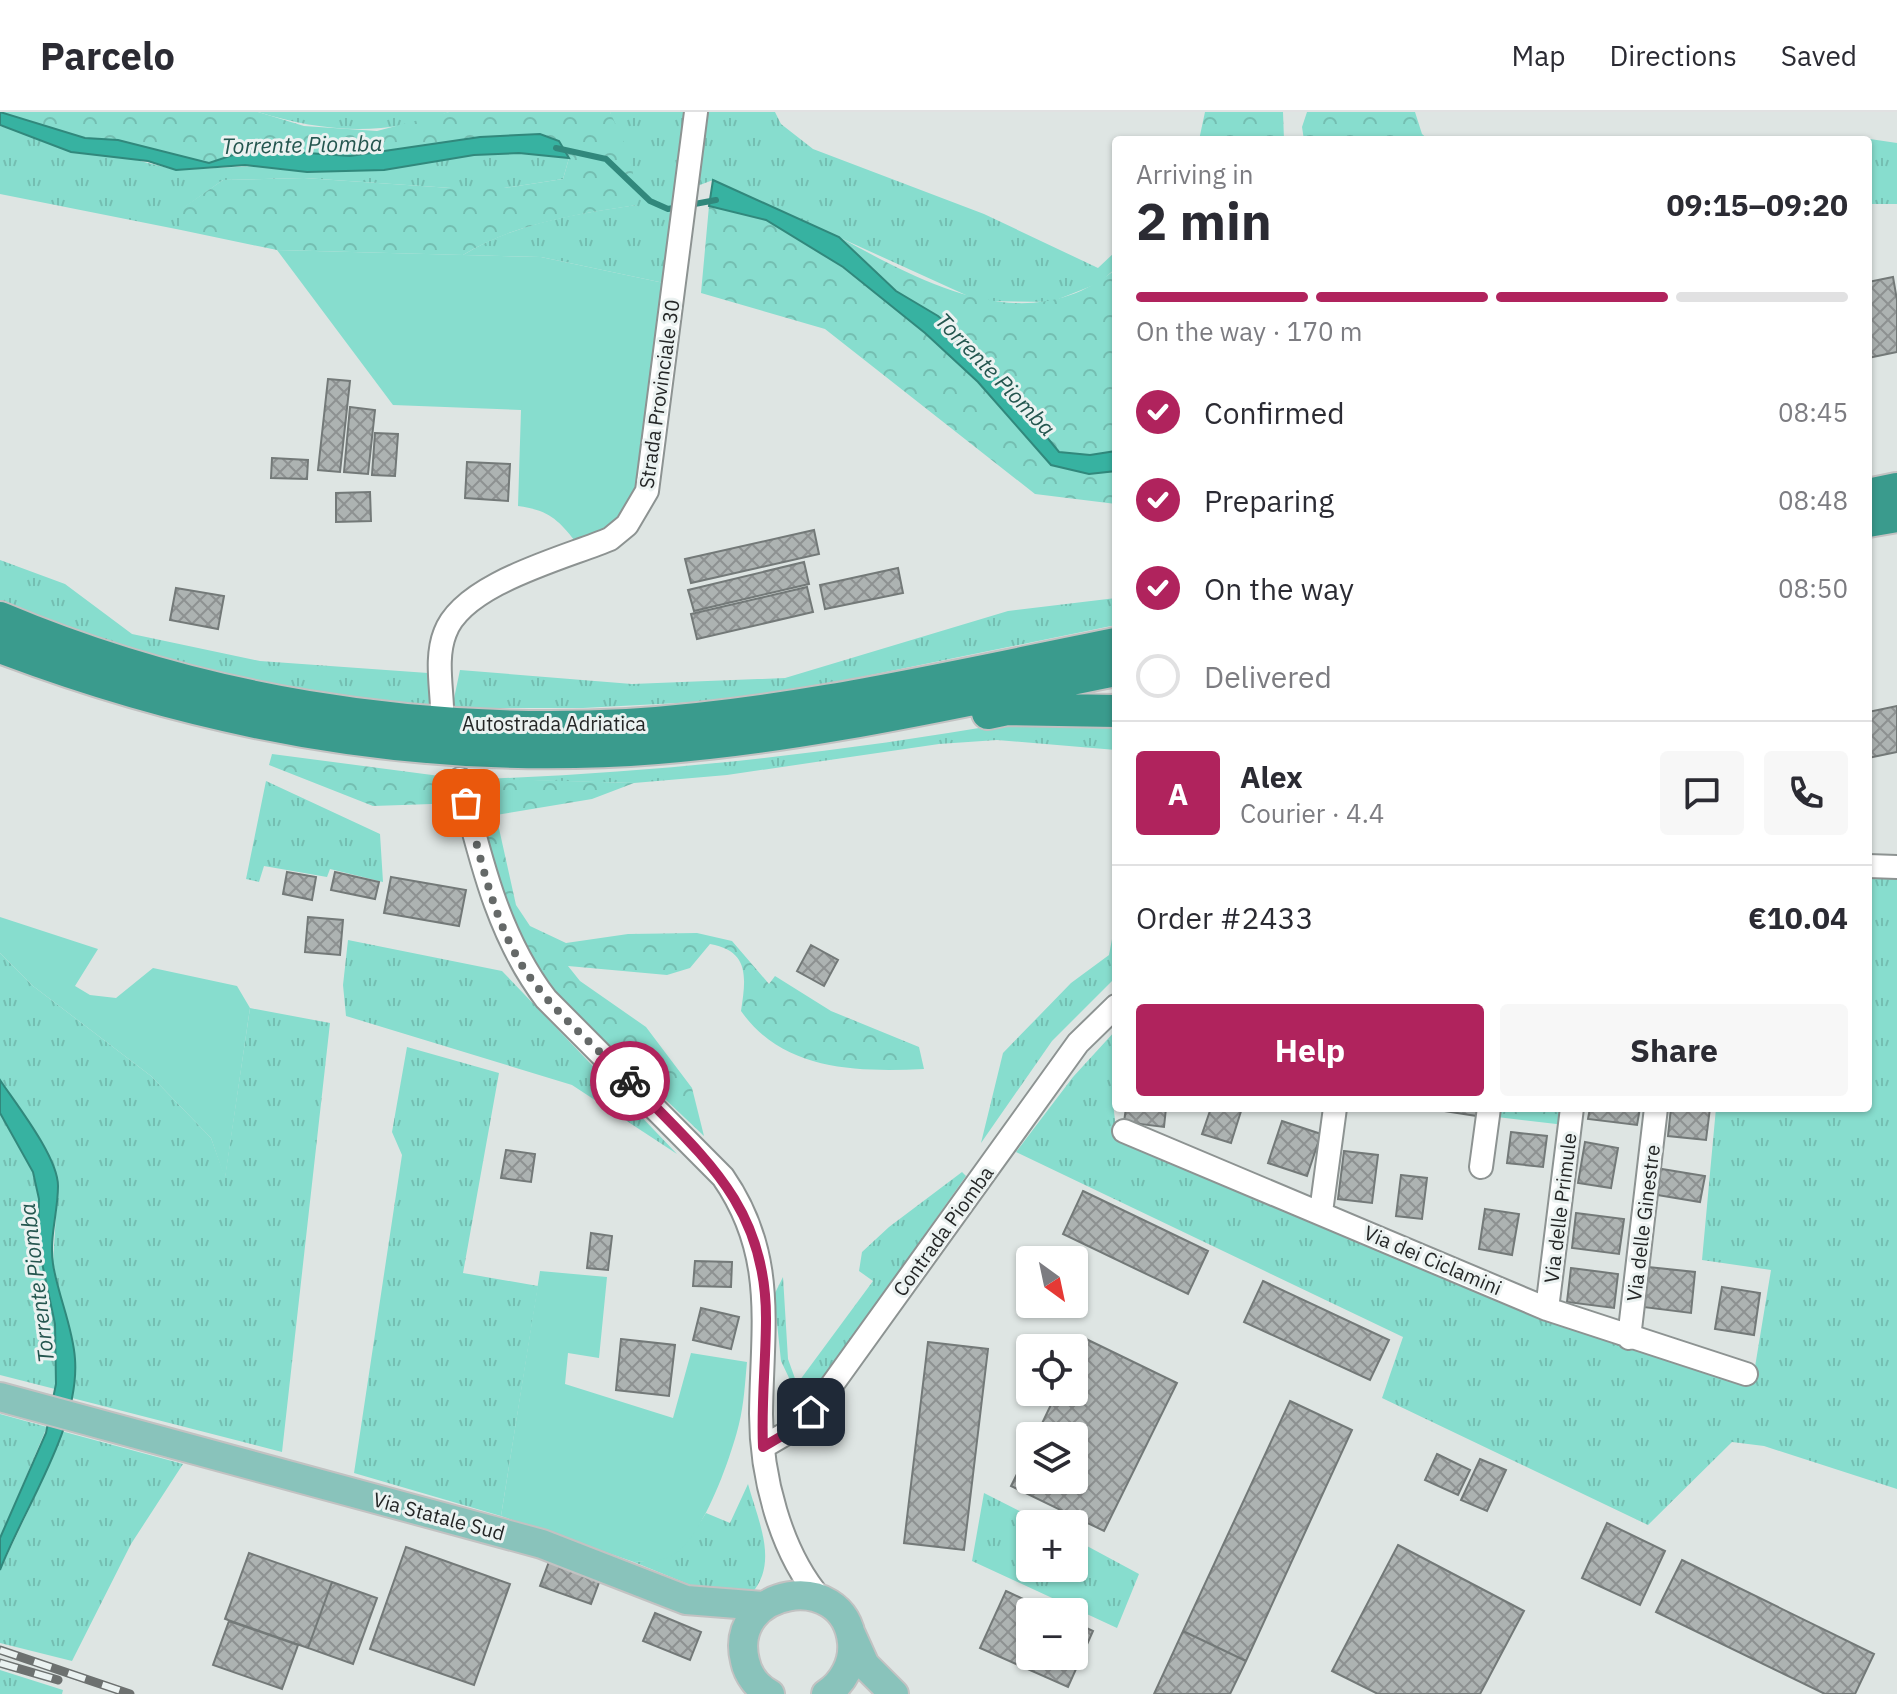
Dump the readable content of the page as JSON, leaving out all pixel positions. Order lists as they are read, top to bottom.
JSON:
{
  "streets": {
    "highway": ["Autostrada Adriatica"],
    "main road": ["Via Statale Sud"],
    "street": [
      "Strada Provinciale 30",
      "Via delle Primule",
      "Via delle Ginestre",
      "Contrada Piomba",
      "Via dei Ciclamini"
    ]
  },
  "crossings": [
    ["Via delle Primule", "Via dei Ciclamini"],
    ["Via delle Ginestre", "Via dei Ciclamini"]
  ],
  "water": ["Torrente Piomba"],
  "north": "bottom right",
  "page": {
    "header": "Parcelo",
    "nav": ["Map", "Directions", "Saved"],
    "heading": ["2 min", "Arriving in", "09:15–09:20"],
    "panel": [
      "Alex",
      "Courier · 4.4",
      "Order #2433",
      "€10.04"
    ],
    "bar": "On the way · 170 m",
    "list": [
      ["Confirmed", "08:45"],
      ["Preparing", "08:48"],
      ["On the way", "08:50"],
      "Delivered"
    ],
    "round": "A",
    "buttons": ["Help", "Share"],
    "map_buttons": ["+", "−"]
  }
}
